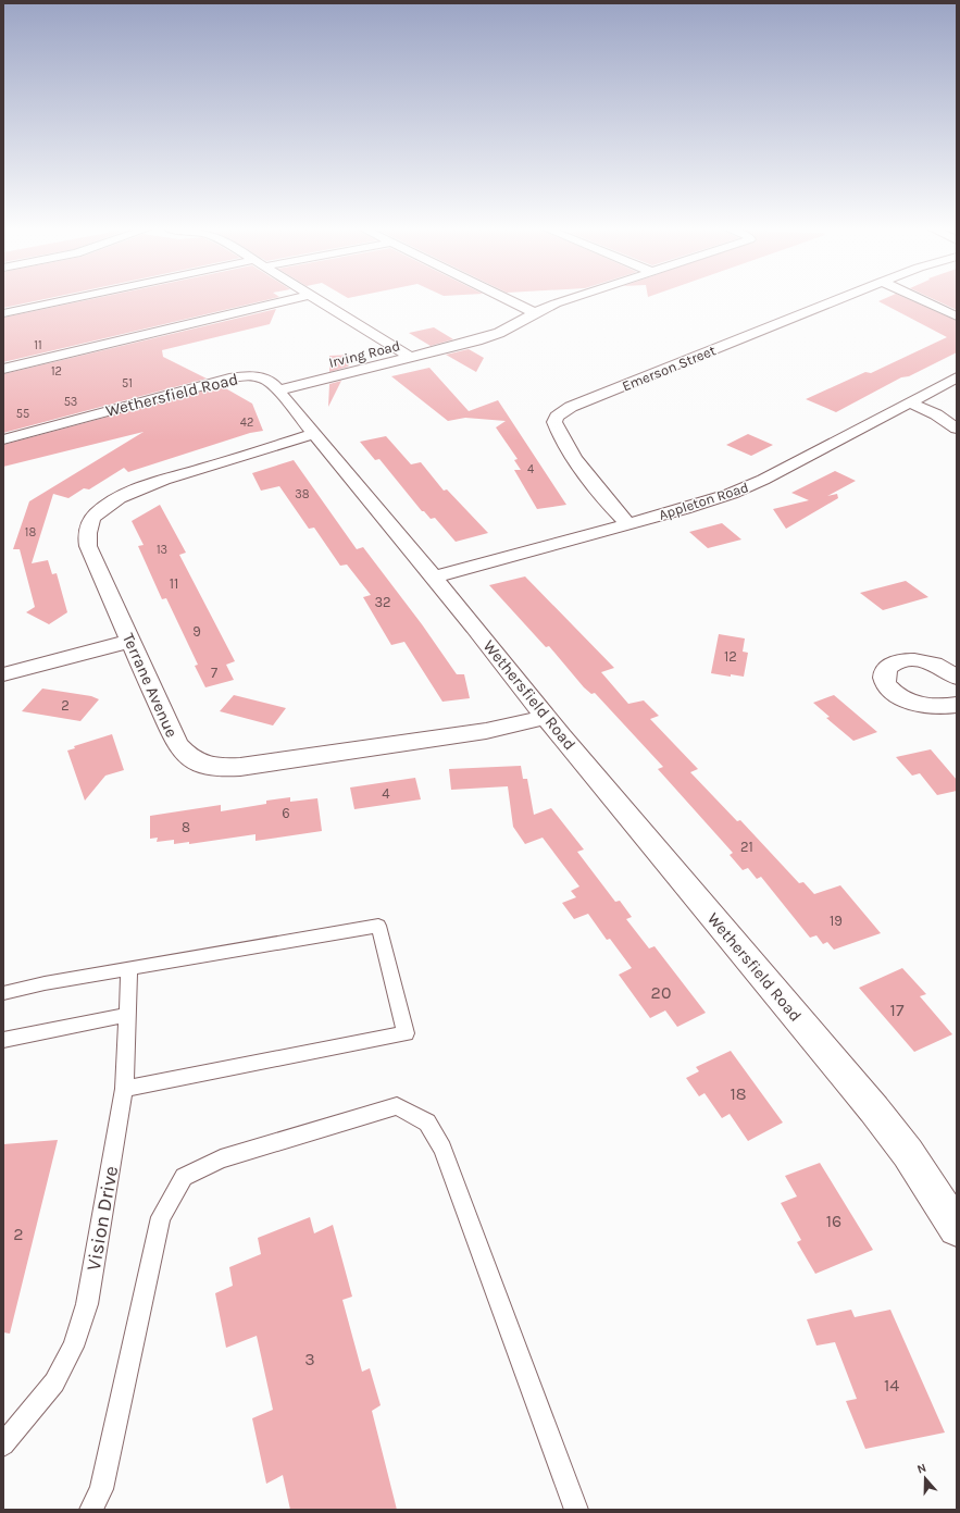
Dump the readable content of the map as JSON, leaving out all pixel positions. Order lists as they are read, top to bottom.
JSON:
{
  "streets": {
    "street": [
      "Irving Road",
      "Emerson Street",
      "Wethersfield Road",
      "Appleton Road",
      "Terrane Avenue"
    ],
    "lane": ["Vision Drive"]
  },
  "crossings": [
    ["Irving Road", "Wethersfield Road"],
    ["Emerson Street", "Appleton Road"],
    ["Wethersfield Road", "Appleton Road"],
    ["Wethersfield Road", "Terrane Avenue"]
  ],
  "house_numbers": [
    "11",
    "12",
    "51",
    "53",
    "55",
    "42",
    "4",
    "38",
    "18",
    "13",
    "11",
    "32",
    "9",
    "12",
    "7",
    "2",
    "4",
    "6",
    "8",
    "21",
    "19",
    "20",
    "17",
    "18",
    "16",
    "2",
    "3",
    "14"
  ],
  "north": "top"
}
